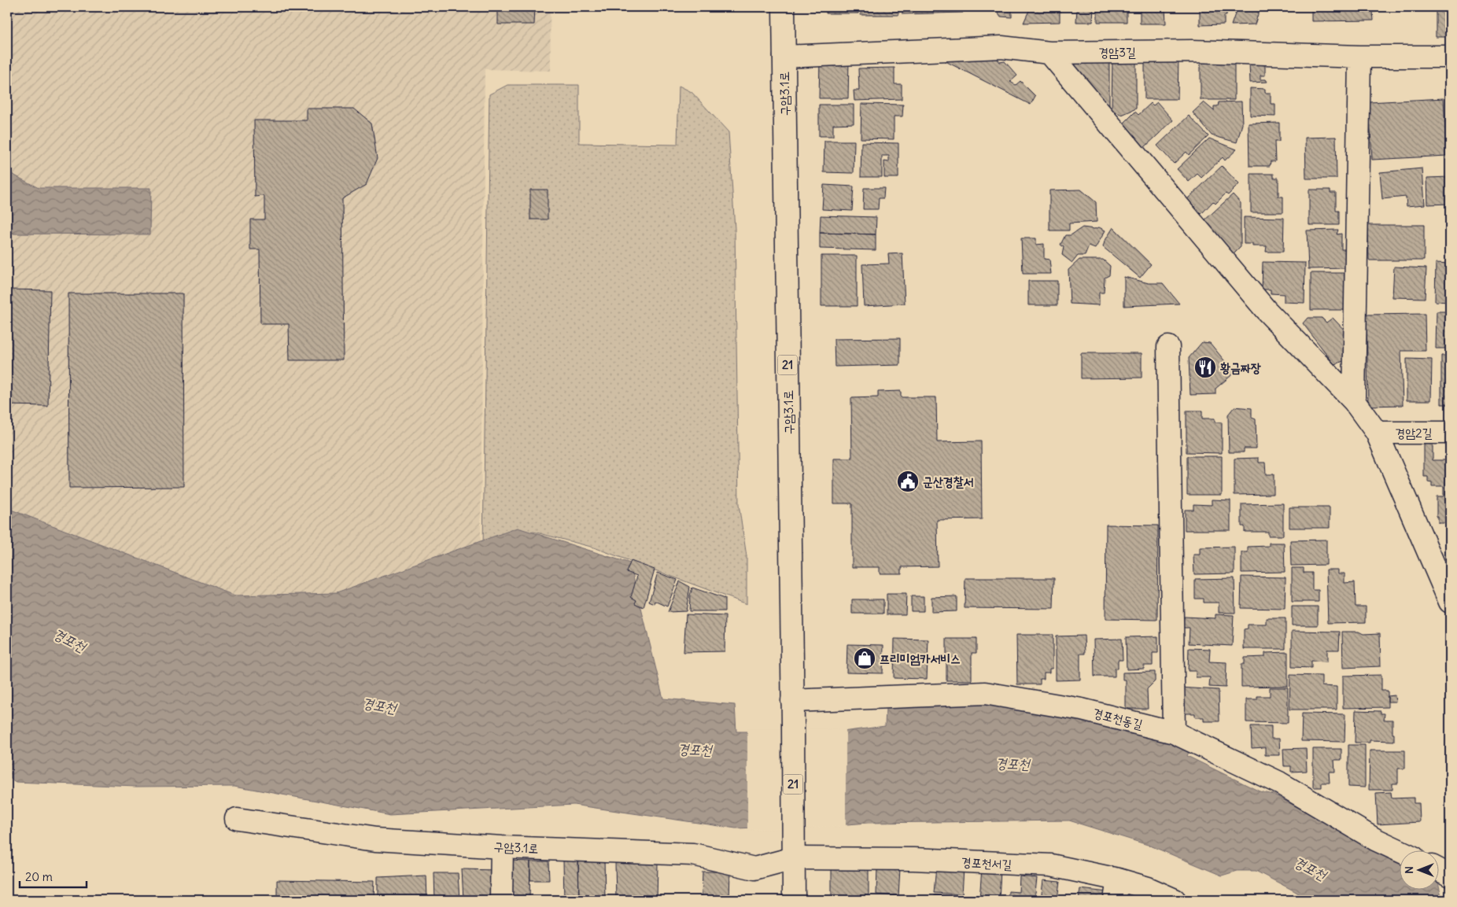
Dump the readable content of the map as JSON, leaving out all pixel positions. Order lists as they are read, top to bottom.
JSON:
{
  "streets": {
    "street": [
      "경암3길",
      "구암3.1로",
      "21",
      "경암2길",
      "경포천동길",
      "경포천서길"
    ]
  },
  "crossings": [
    ["경암3길", "구암3.1로"],
    ["구암3.1로", "21"],
    ["구암3.1로", "경포천동길"],
    ["구암3.1로", "경포천서길"],
    ["21", "경포천서길"]
  ],
  "water": ["경포천"],
  "places": {
    "restaurant": ["황금짜장"],
    "public building": ["군산경찰서"],
    "shop": ["프리미엄카서비스"]
  },
  "scale_bar": "20 m",
  "north": "left"
}
